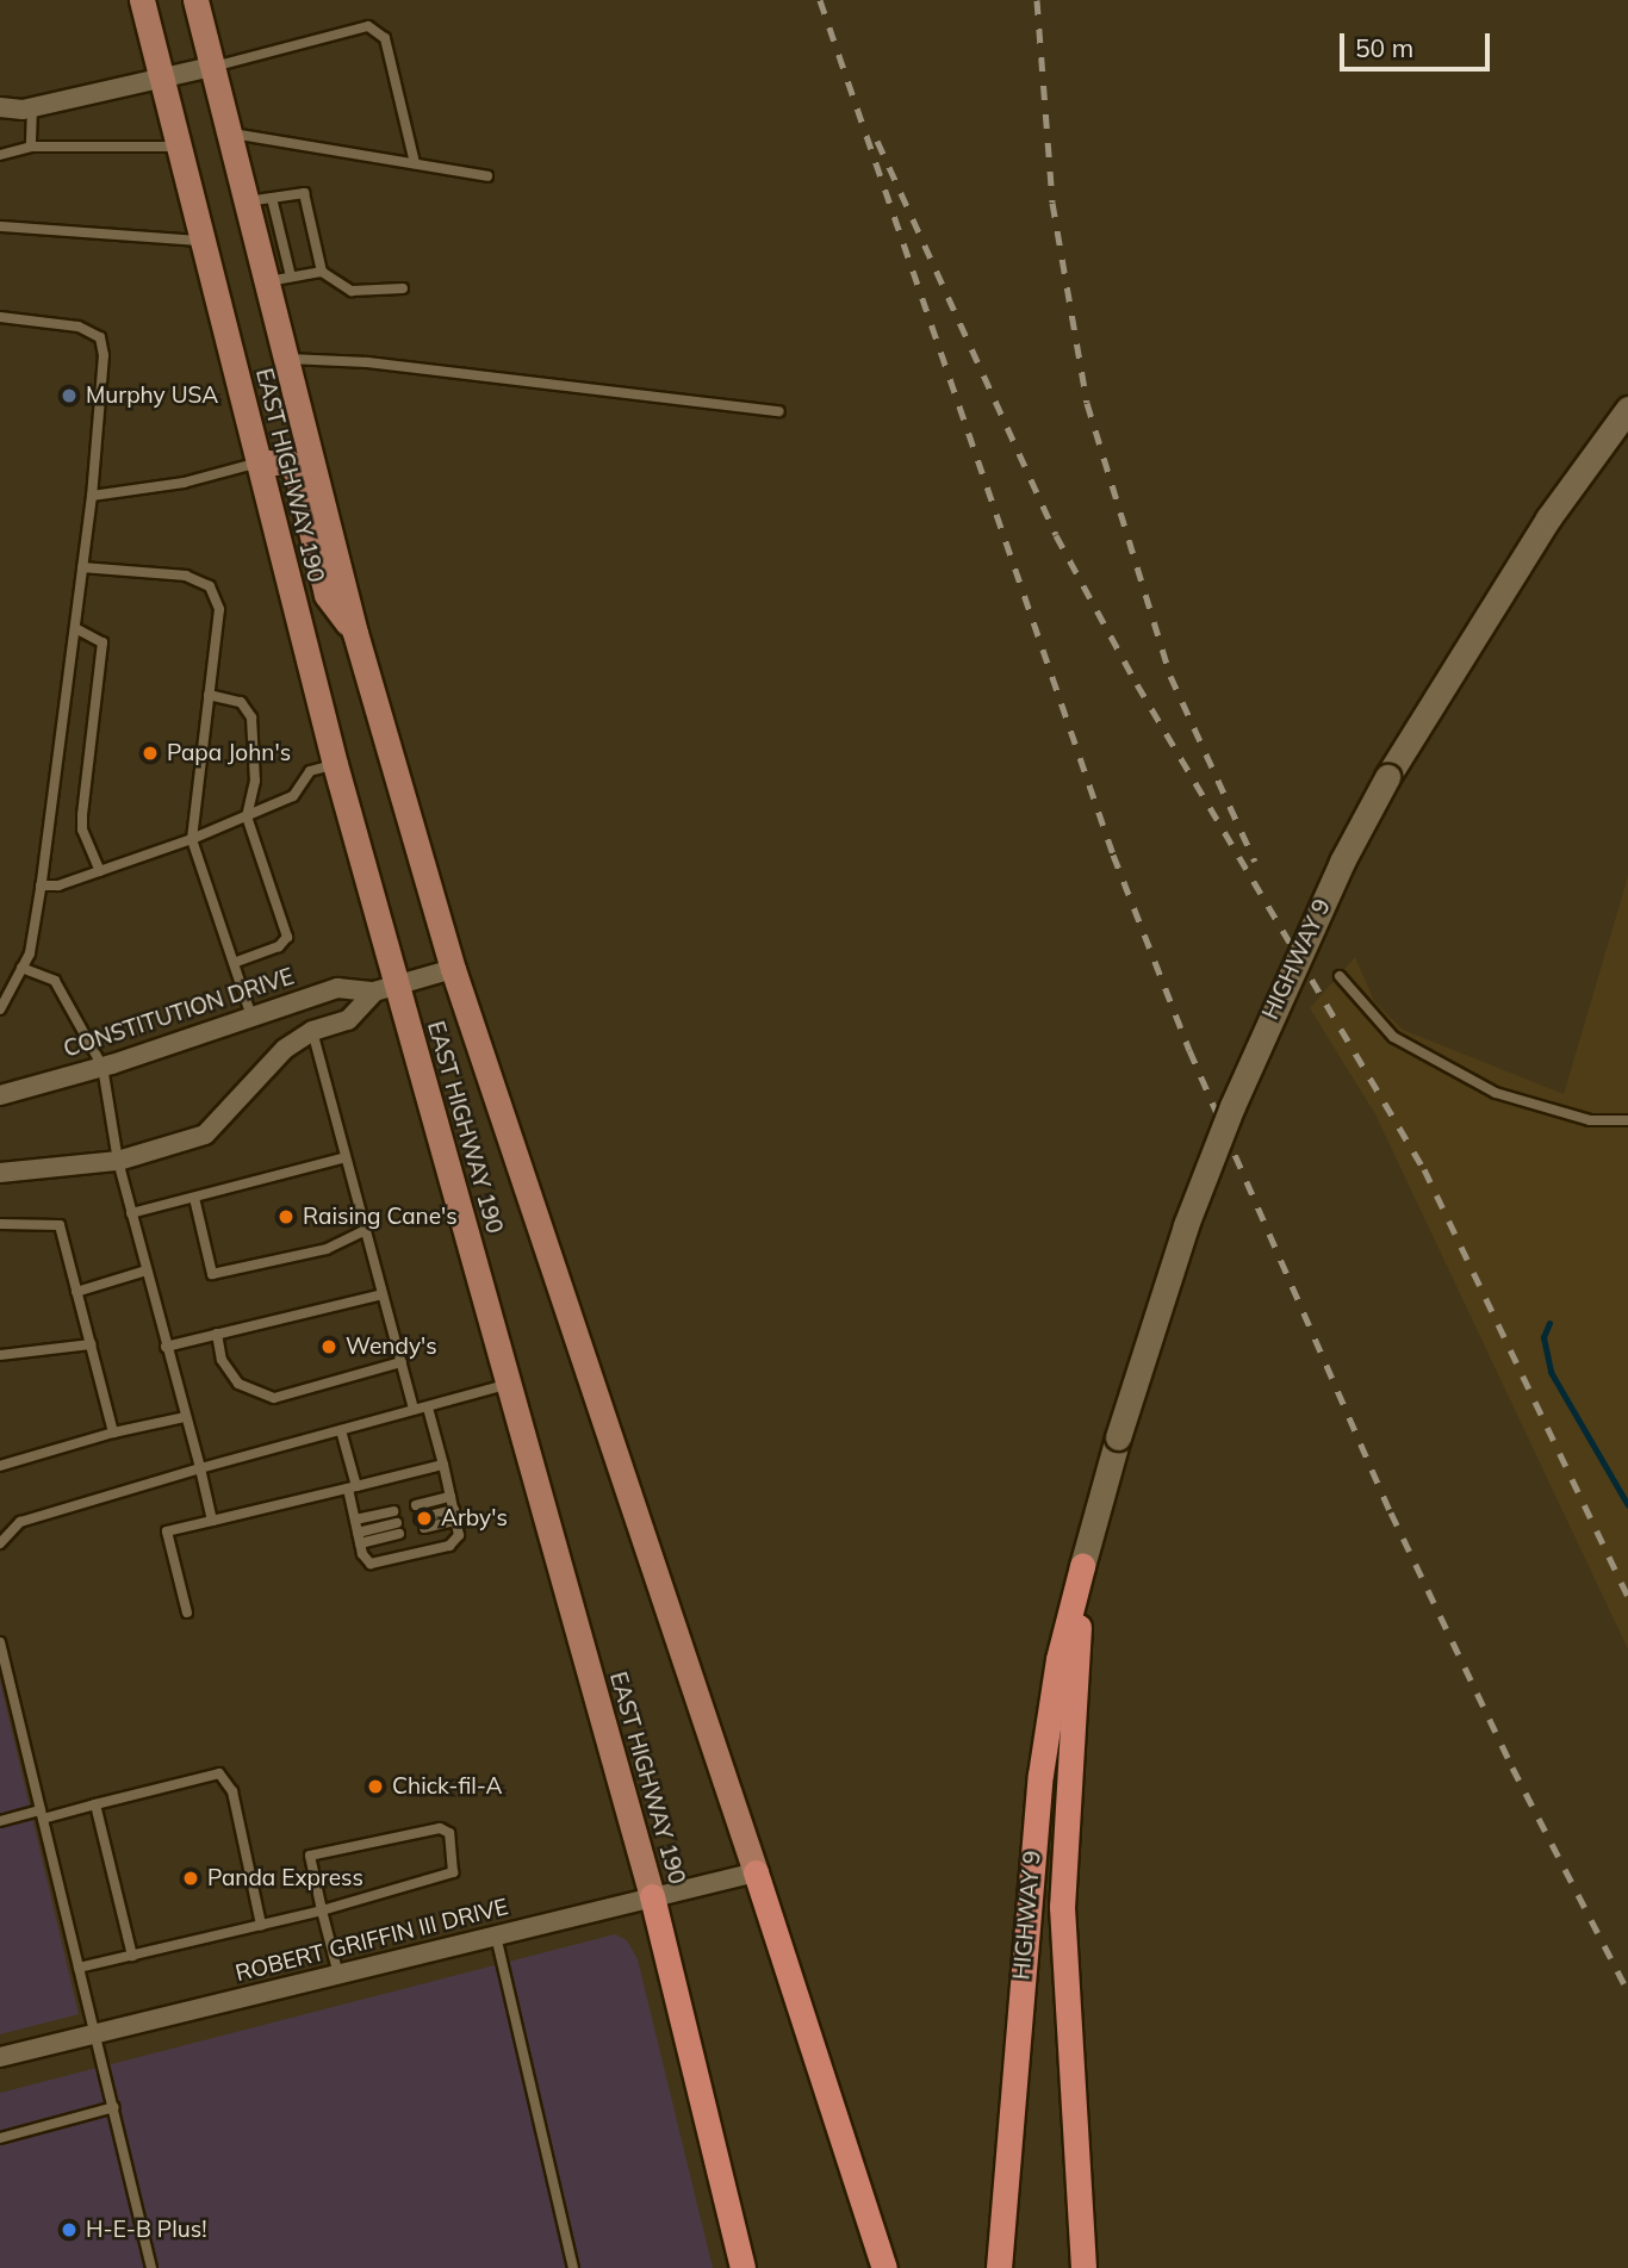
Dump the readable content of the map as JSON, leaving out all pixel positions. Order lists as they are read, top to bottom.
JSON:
{
  "streets": {
    "highway": ["EAST HIGHWAY 190", "HIGHWAY 9"],
    "street": ["CONSTITUTION DRIVE", "ROBERT GRIFFIN III DRIVE"]
  },
  "crossings": [
    ["EAST HIGHWAY 190", "CONSTITUTION DRIVE"],
    ["EAST HIGHWAY 190", "ROBERT GRIFFIN III DRIVE"]
  ],
  "places": [
    "Murphy USA",
    "Papa John's",
    "Raising Cane's",
    "Wendy's",
    "Arby's",
    "Chick-fil-A",
    "Panda Express",
    "H-E-B Plus!"
  ],
  "scale_bar": "50 m"
}
